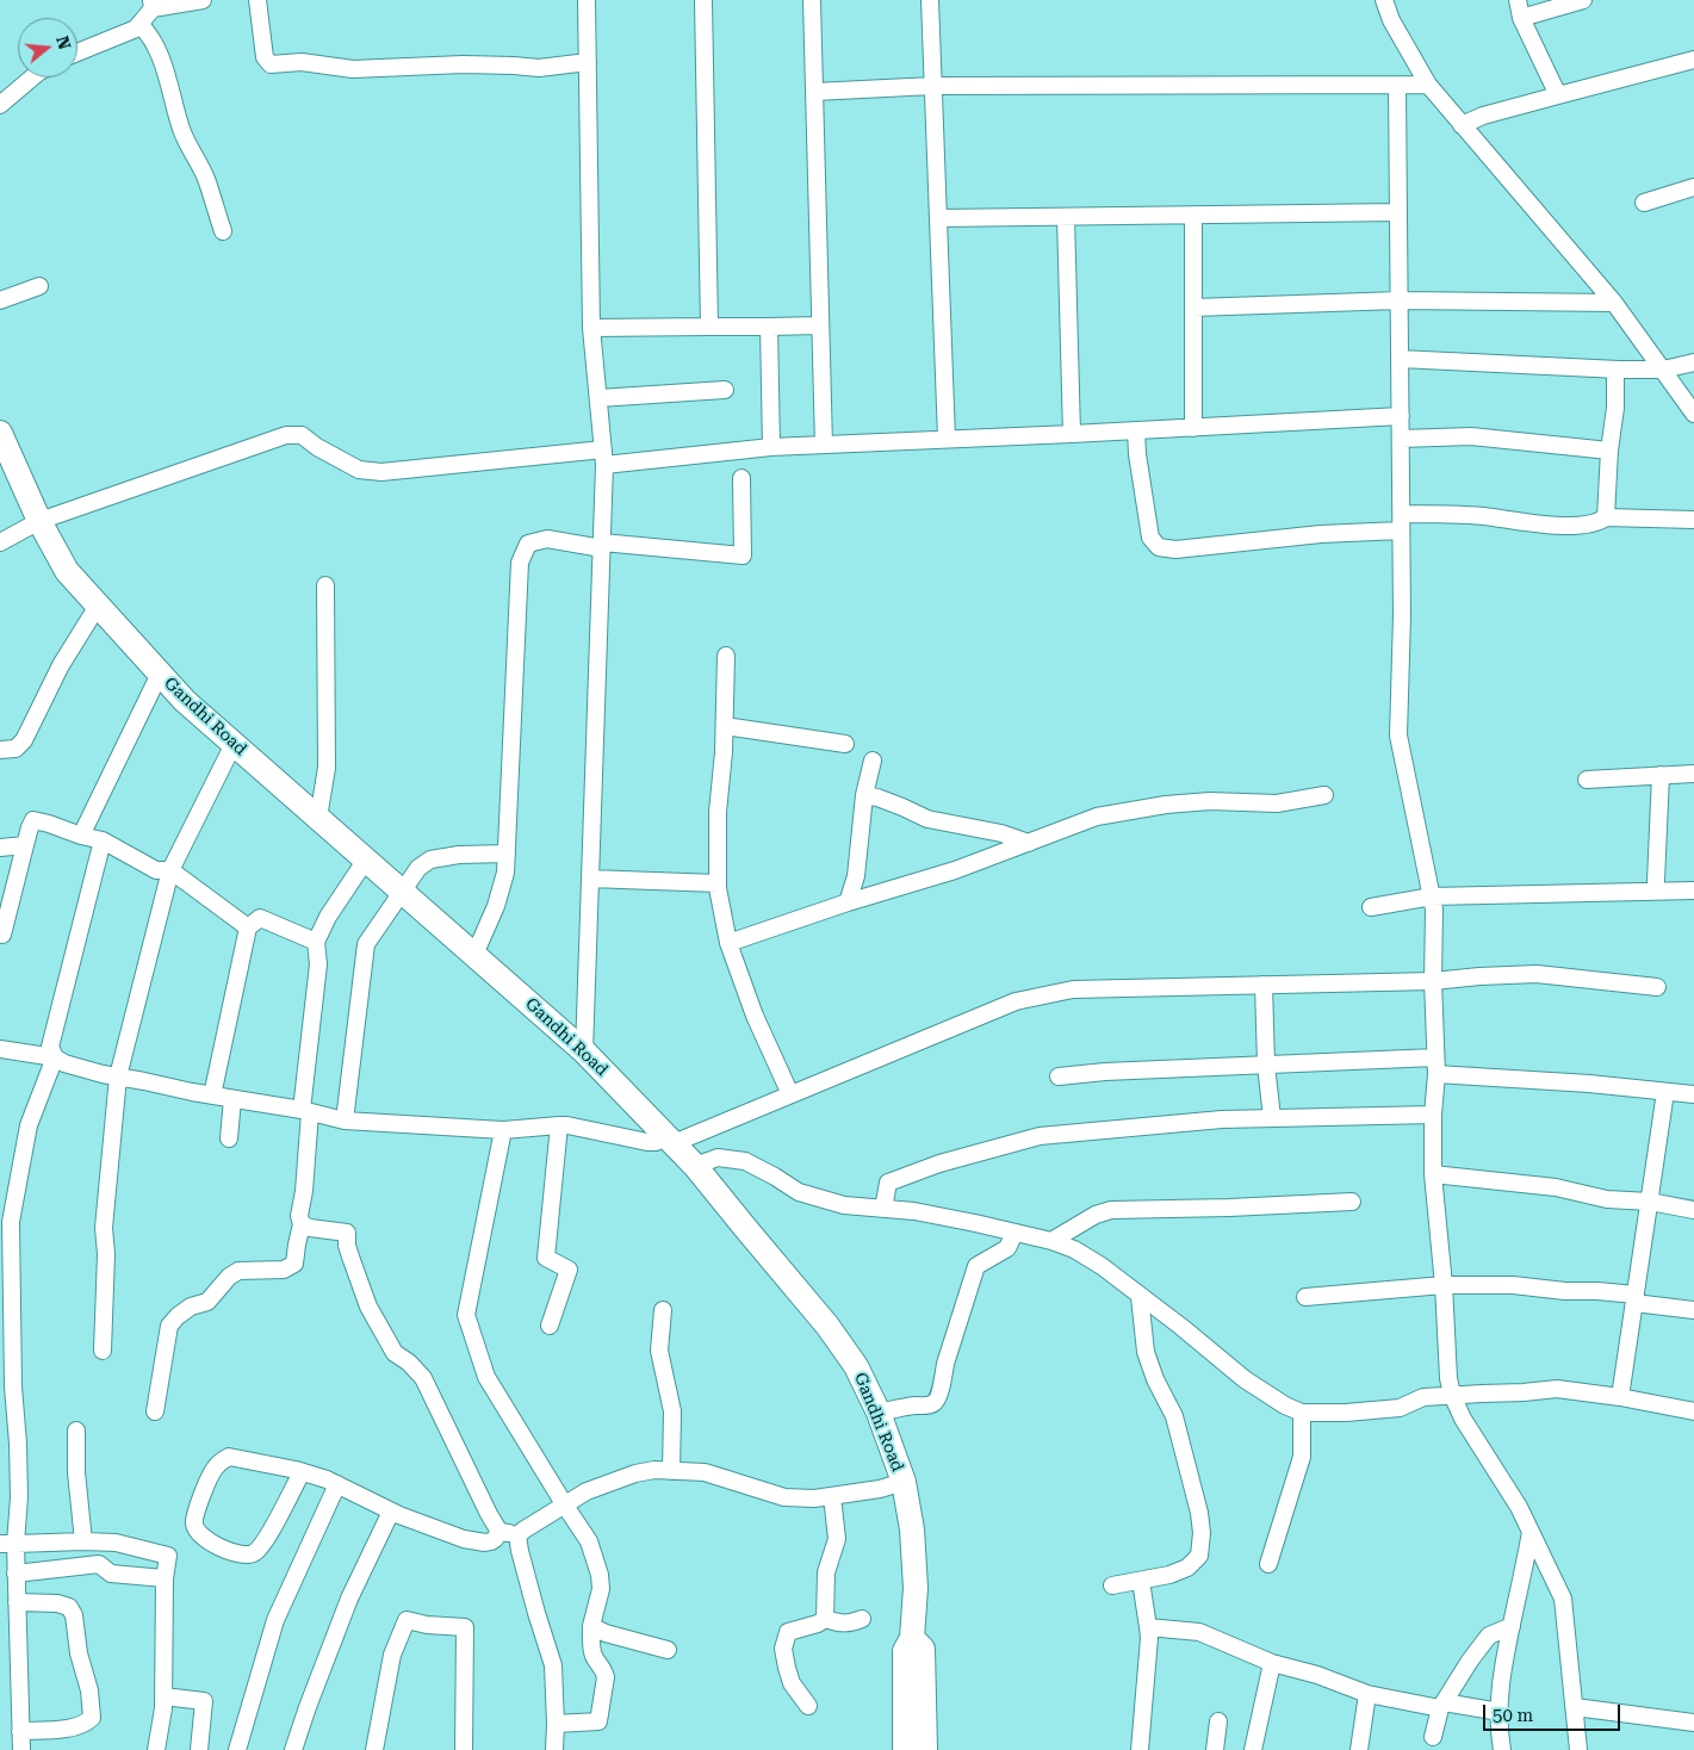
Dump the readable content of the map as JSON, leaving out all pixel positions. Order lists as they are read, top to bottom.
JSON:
{
  "streets": {
    "main road": ["Gandhi Road"]
  },
  "scale_bar": "50 m",
  "north": "right"
}
